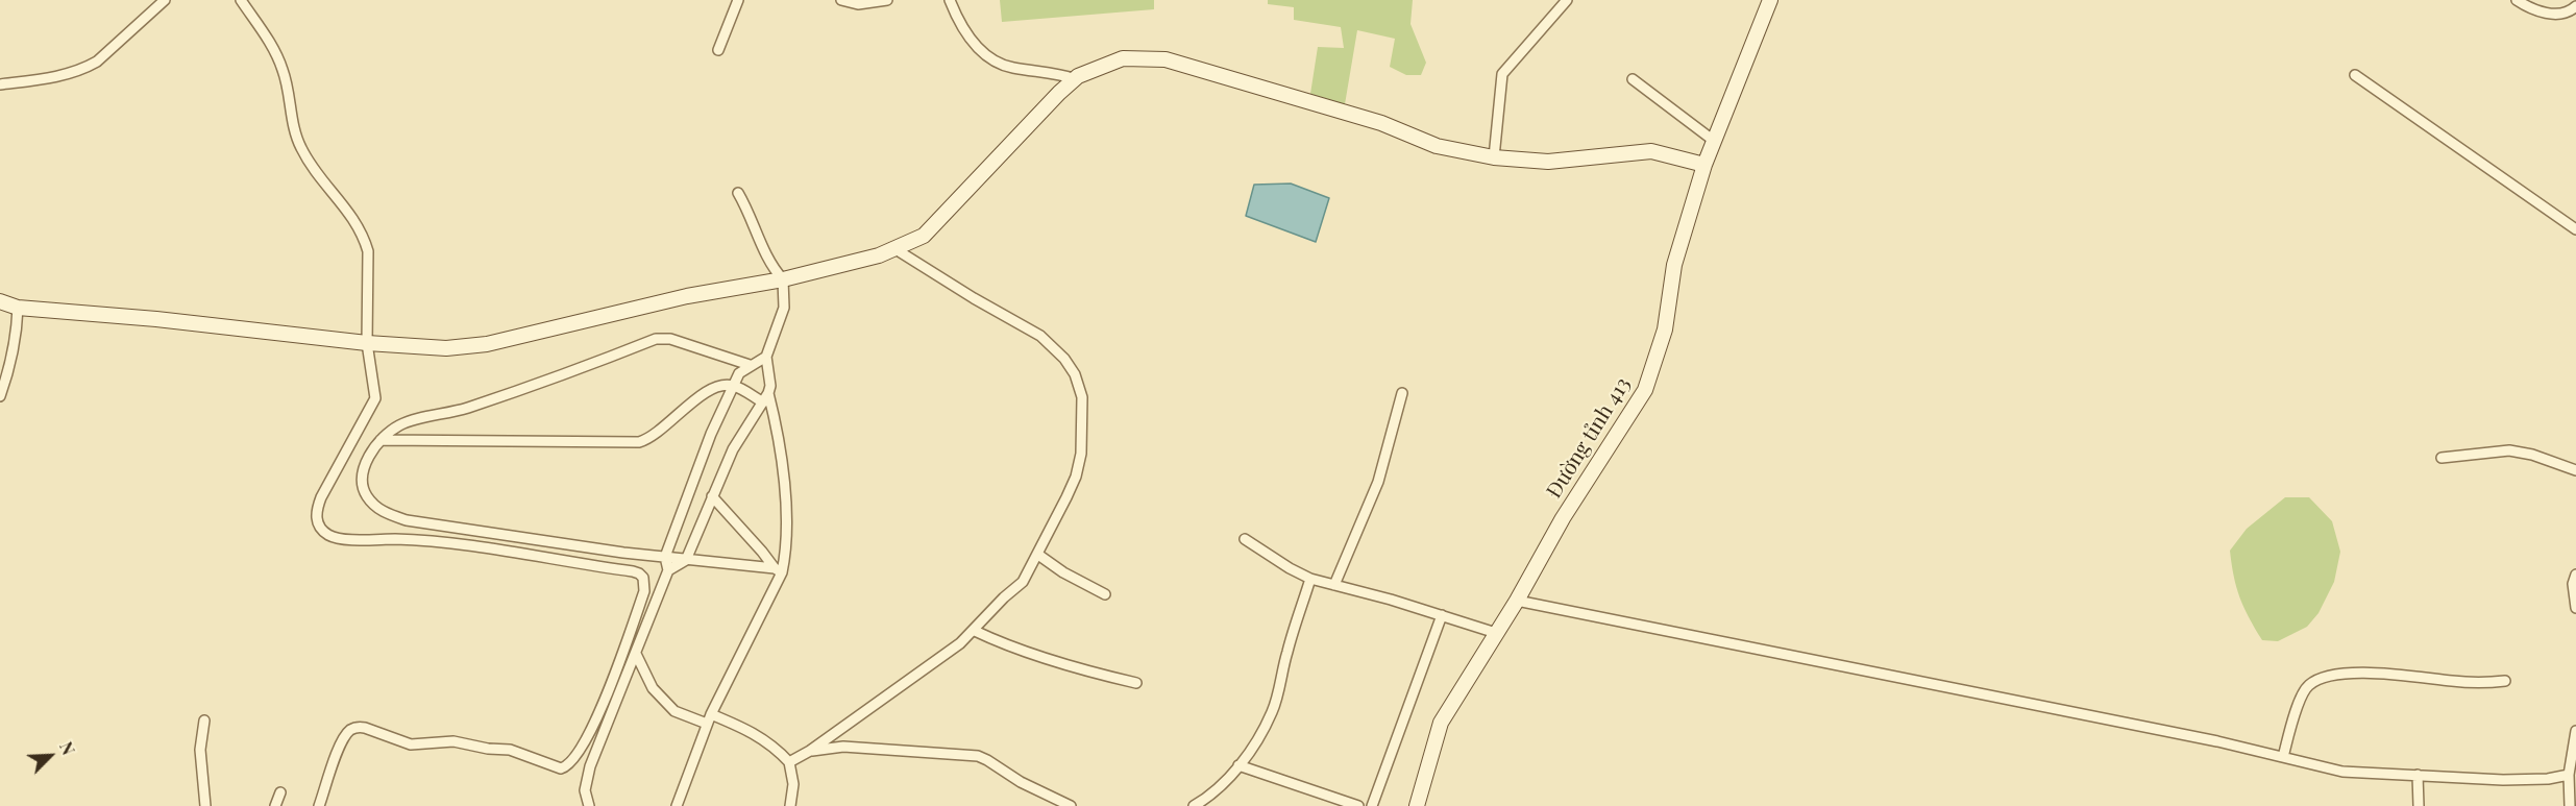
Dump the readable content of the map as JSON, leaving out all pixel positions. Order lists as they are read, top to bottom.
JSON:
{
  "streets": {
    "street": ["Đường tỉnh 413"]
  },
  "north": "top right"
}
